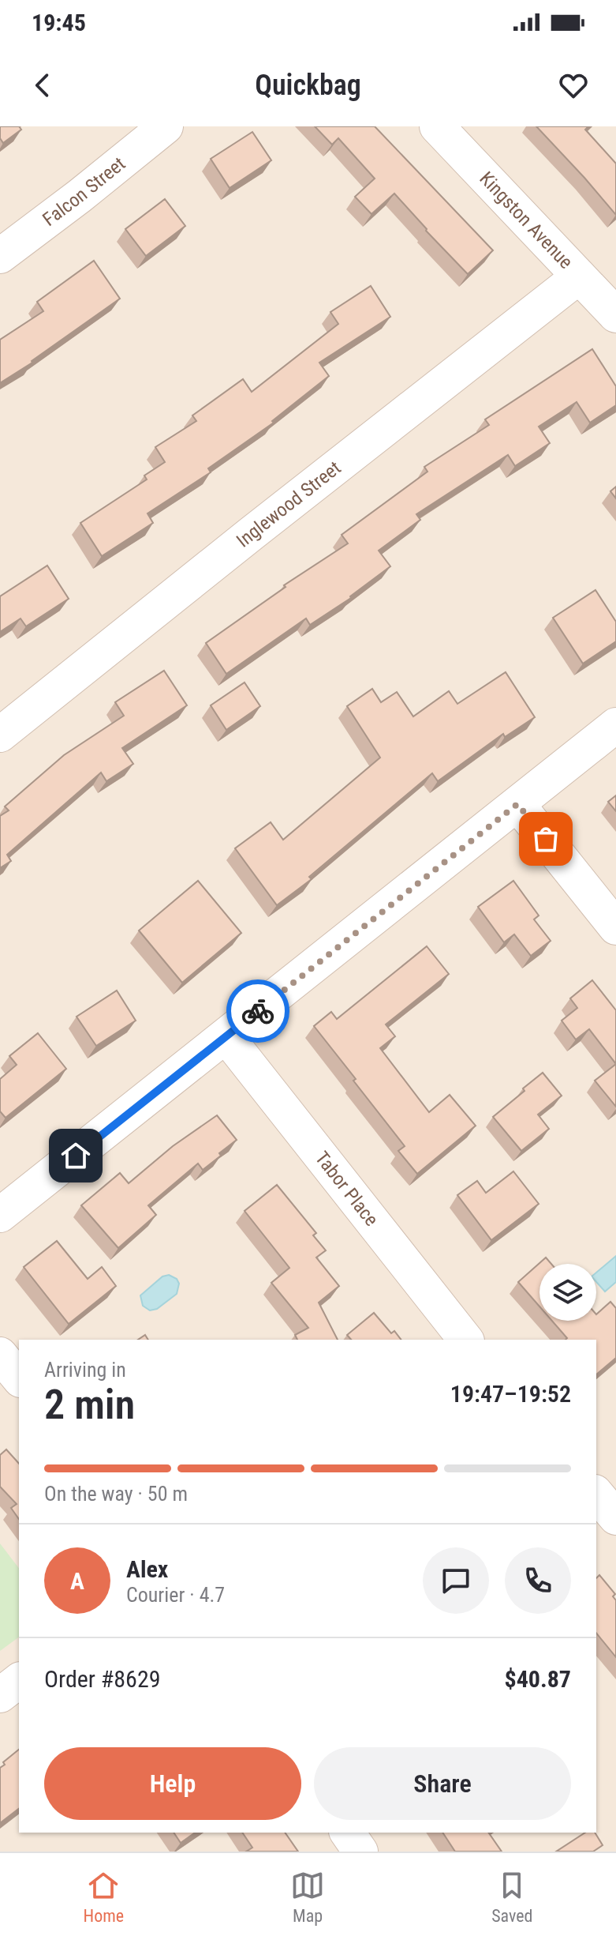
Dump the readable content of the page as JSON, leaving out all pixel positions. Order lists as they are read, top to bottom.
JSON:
{
  "streets": {
    "street": [
      "Falcon Street",
      "Kingston Avenue",
      "Inglewood Street",
      "Tabor Place"
    ]
  },
  "crossings": [
    ["Kingston Avenue", "Inglewood Street"]
  ],
  "page": {
    "status": "19:45",
    "header": "Quickbag",
    "heading": ["2 min", "Arriving in", "19:47–19:52"],
    "panel": [
      "Alex",
      "Courier · 4.7",
      "Order #8629",
      "$40.87"
    ],
    "bar": "On the way · 50 m",
    "round": "A",
    "buttons": ["Help", "Share"],
    "tabs": ["Home", "Map", "Saved"]
  }
}
